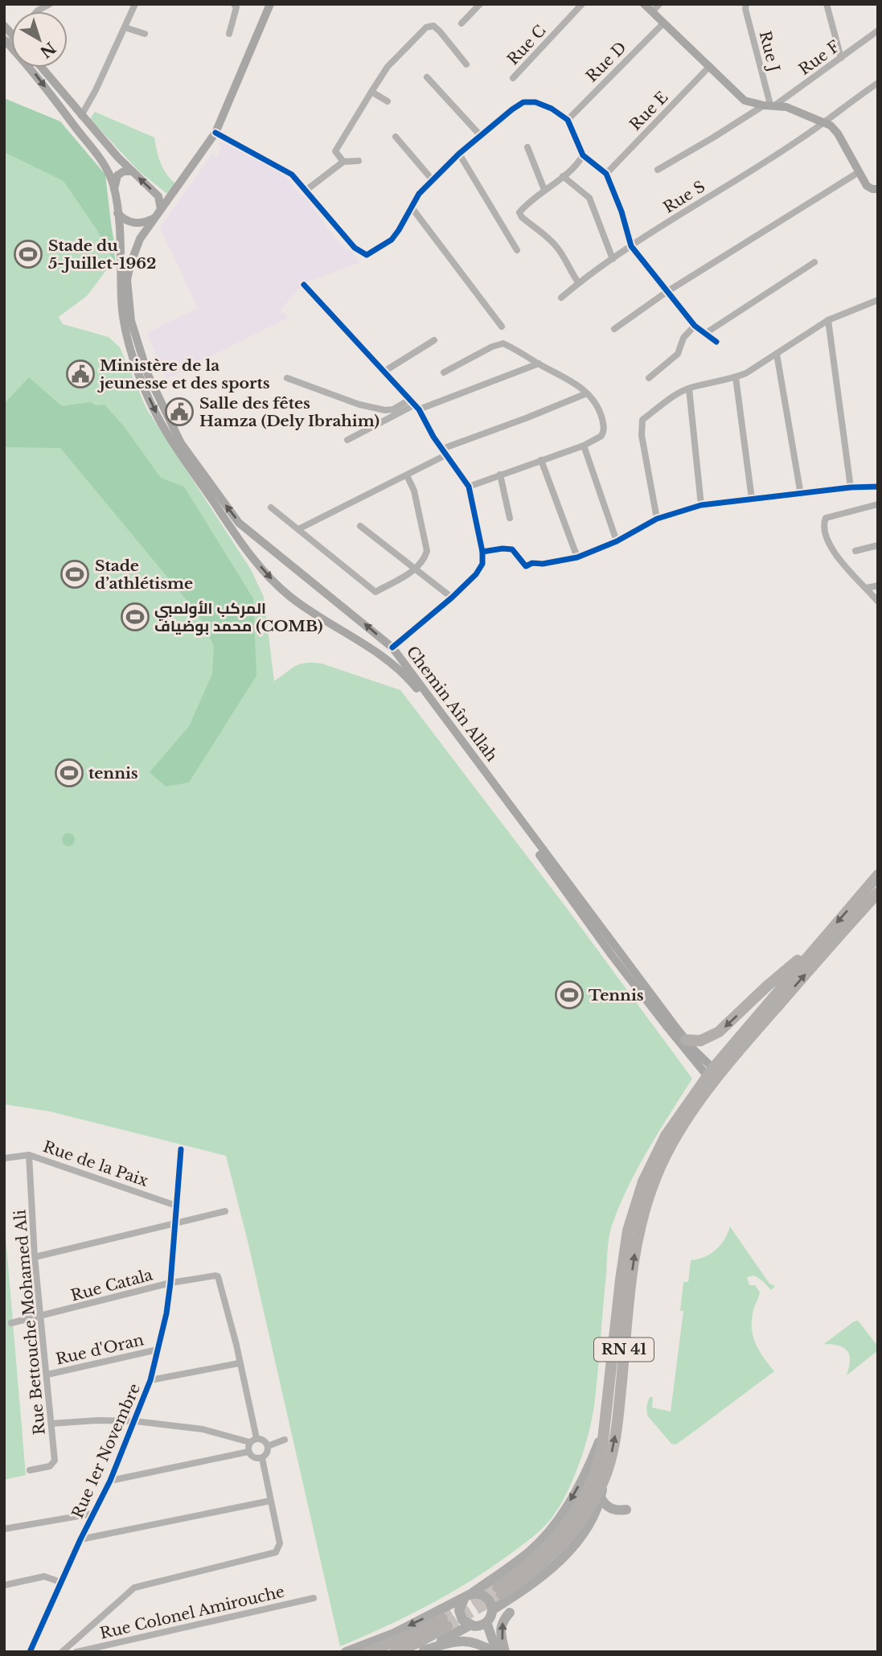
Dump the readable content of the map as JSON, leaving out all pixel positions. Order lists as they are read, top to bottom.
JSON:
{
  "streets": {
    "highway": ["RN 41"],
    "main road": ["Chemin Aîn Allah"],
    "street": [
      "Rue C",
      "Rue J",
      "Rue F",
      "Rue D",
      "Rue E",
      "Rue S",
      "Rue de la Paix",
      "Rue Catala",
      "Rue Bettouche Mohamed Ali",
      "Rue d'Oran",
      "Rue 1er Novembre",
      "Rue Colonel Amirouche"
    ]
  },
  "crossings": [
    ["Rue J", "Rue F"],
    ["Chemin Aîn Allah", "RN 41"],
    ["Rue de la Paix", "Rue Bettouche Mohamed Ali"],
    ["Rue de la Paix", "Rue 1er Novembre"],
    ["Rue Catala", "Rue Bettouche Mohamed Ali"],
    ["Rue Catala", "Rue 1er Novembre"],
    ["Rue Bettouche Mohamed Ali", "Rue d'Oran"],
    ["Rue d'Oran", "Rue 1er Novembre"]
  ],
  "places": {
    "sports": [
      "Stade du 5-Juillet-1962",
      "Stade d’athlétisme",
      "المركب الأولمبي محمد بوضياف (COMB)",
      "tennis",
      "Tennis"
    ],
    "public building": ["Ministère de la jeunesse et des sports", "Salle des fêtes Hamza (Dely Ibrahim)"]
  },
  "north": "bottom right"
}
